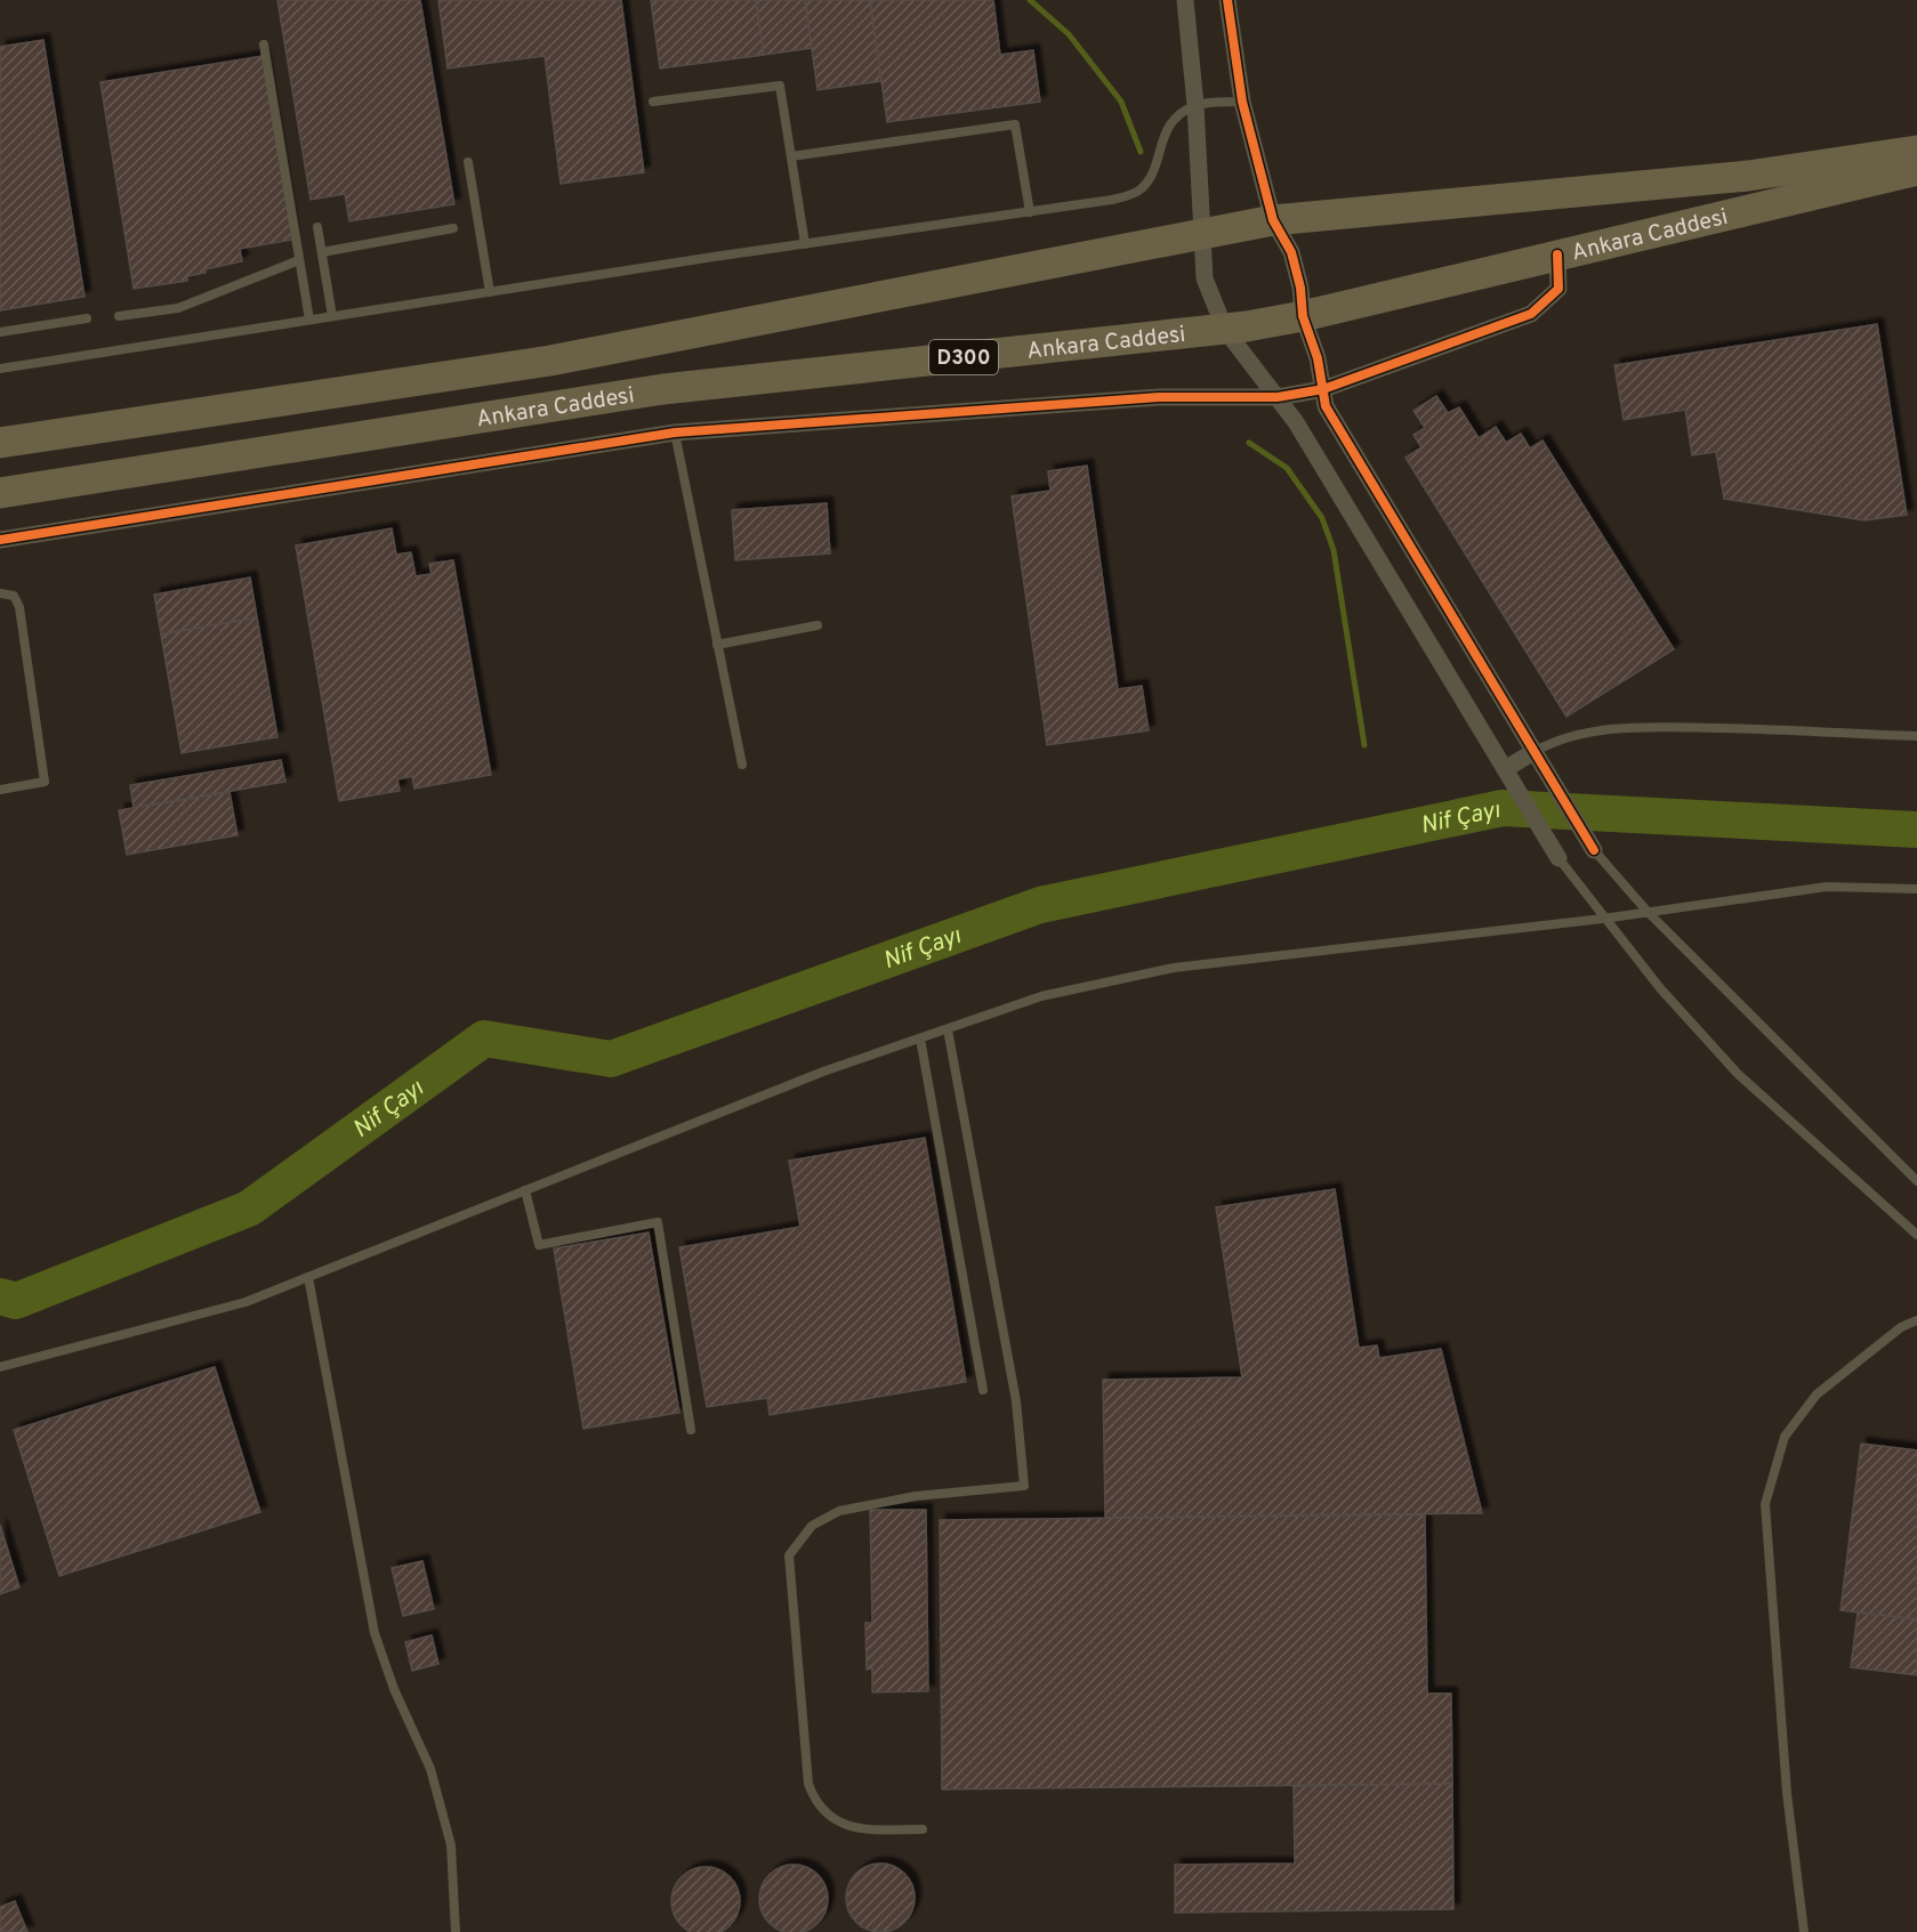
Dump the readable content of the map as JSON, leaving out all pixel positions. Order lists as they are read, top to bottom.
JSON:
{
  "streets": {
    "highway": ["Ankara Caddesi", "D300"]
  },
  "water": ["Nif Çayı"]
}
